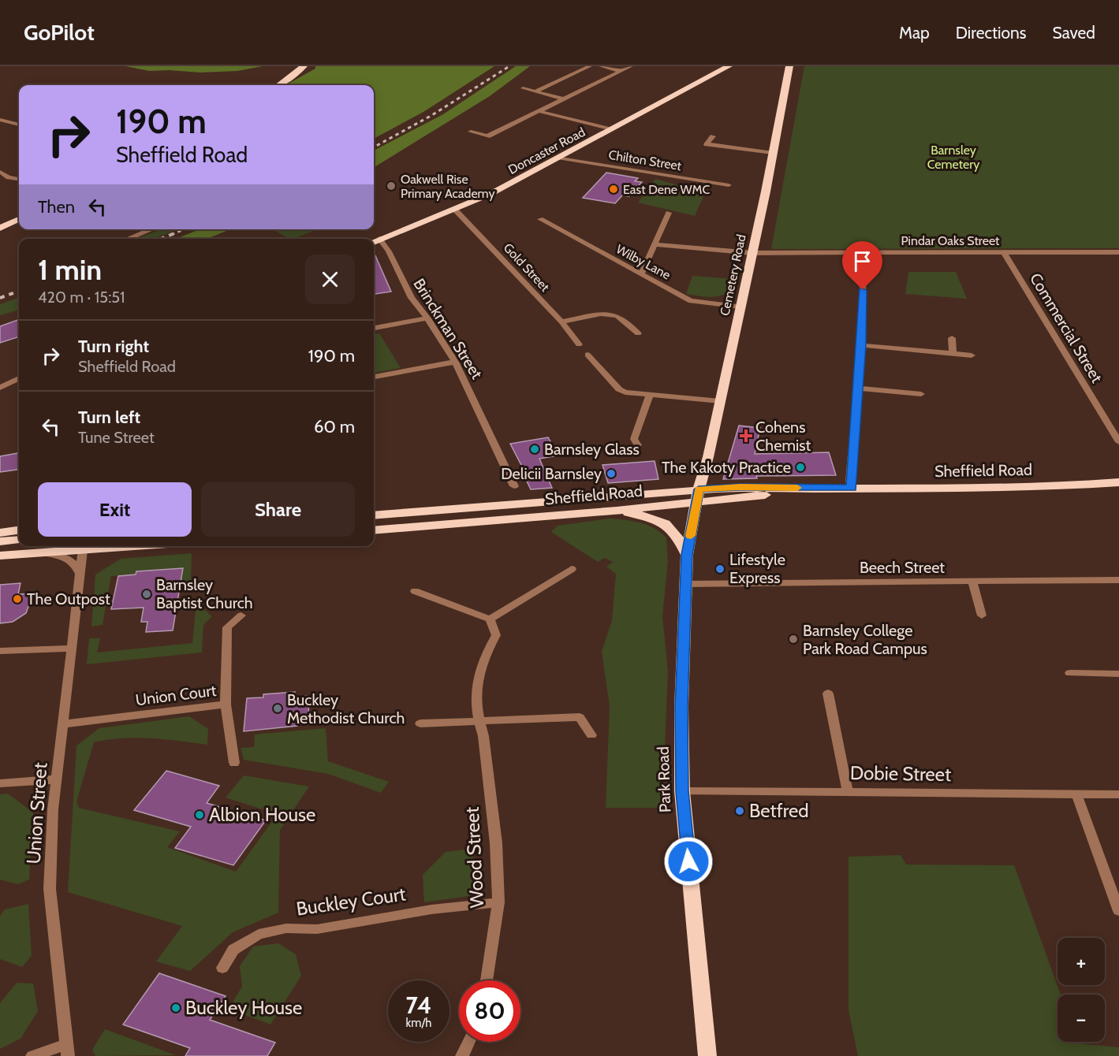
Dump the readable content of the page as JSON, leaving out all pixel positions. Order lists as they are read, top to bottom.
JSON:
{
  "streets": {
    "highway": [
      "Doncaster Road",
      "Cemetery Road",
      "Sheffield Road",
      "Park Road"
    ],
    "street": [
      "Chilton Street",
      "Pindar Oaks Street",
      "Wilby Lane",
      "Gold Street",
      "Commercial Street",
      "Brinckman Street",
      "Beech Street",
      "Union Court",
      "Dobie Street",
      "Union Street",
      "Wood Street",
      "Buckley Court"
    ]
  },
  "crossings": [
    ["Doncaster Road", "Chilton Street"],
    ["Doncaster Road", "Gold Street"],
    ["Doncaster Road", "Brinckman Street"],
    ["Pindar Oaks Street", "Cemetery Road"],
    ["Pindar Oaks Street", "Commercial Street"],
    ["Wilby Lane", "Cemetery Road"],
    ["Cemetery Road", "Sheffield Road"],
    ["Cemetery Road", "Park Road"],
    ["Sheffield Road", "Park Road"],
    ["Beech Street", "Park Road"],
    ["Union Court", "Union Street"],
    ["Dobie Street", "Park Road"],
    ["Wood Street", "Buckley Court"]
  ],
  "parks": ["Barnsley Cemetery"],
  "places": {
    "other": [
      "Oakwell Rise Primary Academy",
      "East Dene WMC",
      "Barnsley Glass",
      "The Kakoty Practice",
      "Delicii Barnsley",
      "Lifestyle Express",
      "Barnsley Baptist Church",
      "The Outpost",
      "Barnsley College Park Road Campus",
      "Buckley Methodist Church",
      "Betfred",
      "Albion House",
      "Buckley House"
    ],
    "health": ["Cohens Chemist"]
  },
  "page": {
    "header": "GoPilot",
    "nav": ["Map", "Directions", "Saved"],
    "turn": ["190 m", "Sheffield Road"],
    "then": "Then",
    "heading": ["1 min", "420 m · 15:51"],
    "list": [
      {
        "name": "Turn right",
        "note": "Sheffield Road",
        "value": "190 m"
      },
      {
        "name": "Turn left",
        "note": "Tune Street",
        "value": "60 m"
      }
    ],
    "buttons": ["Exit", "Share"],
    "map_buttons": ["+", "−"],
    "speed": "74 km/h",
    "limit": "80"
  }
}
